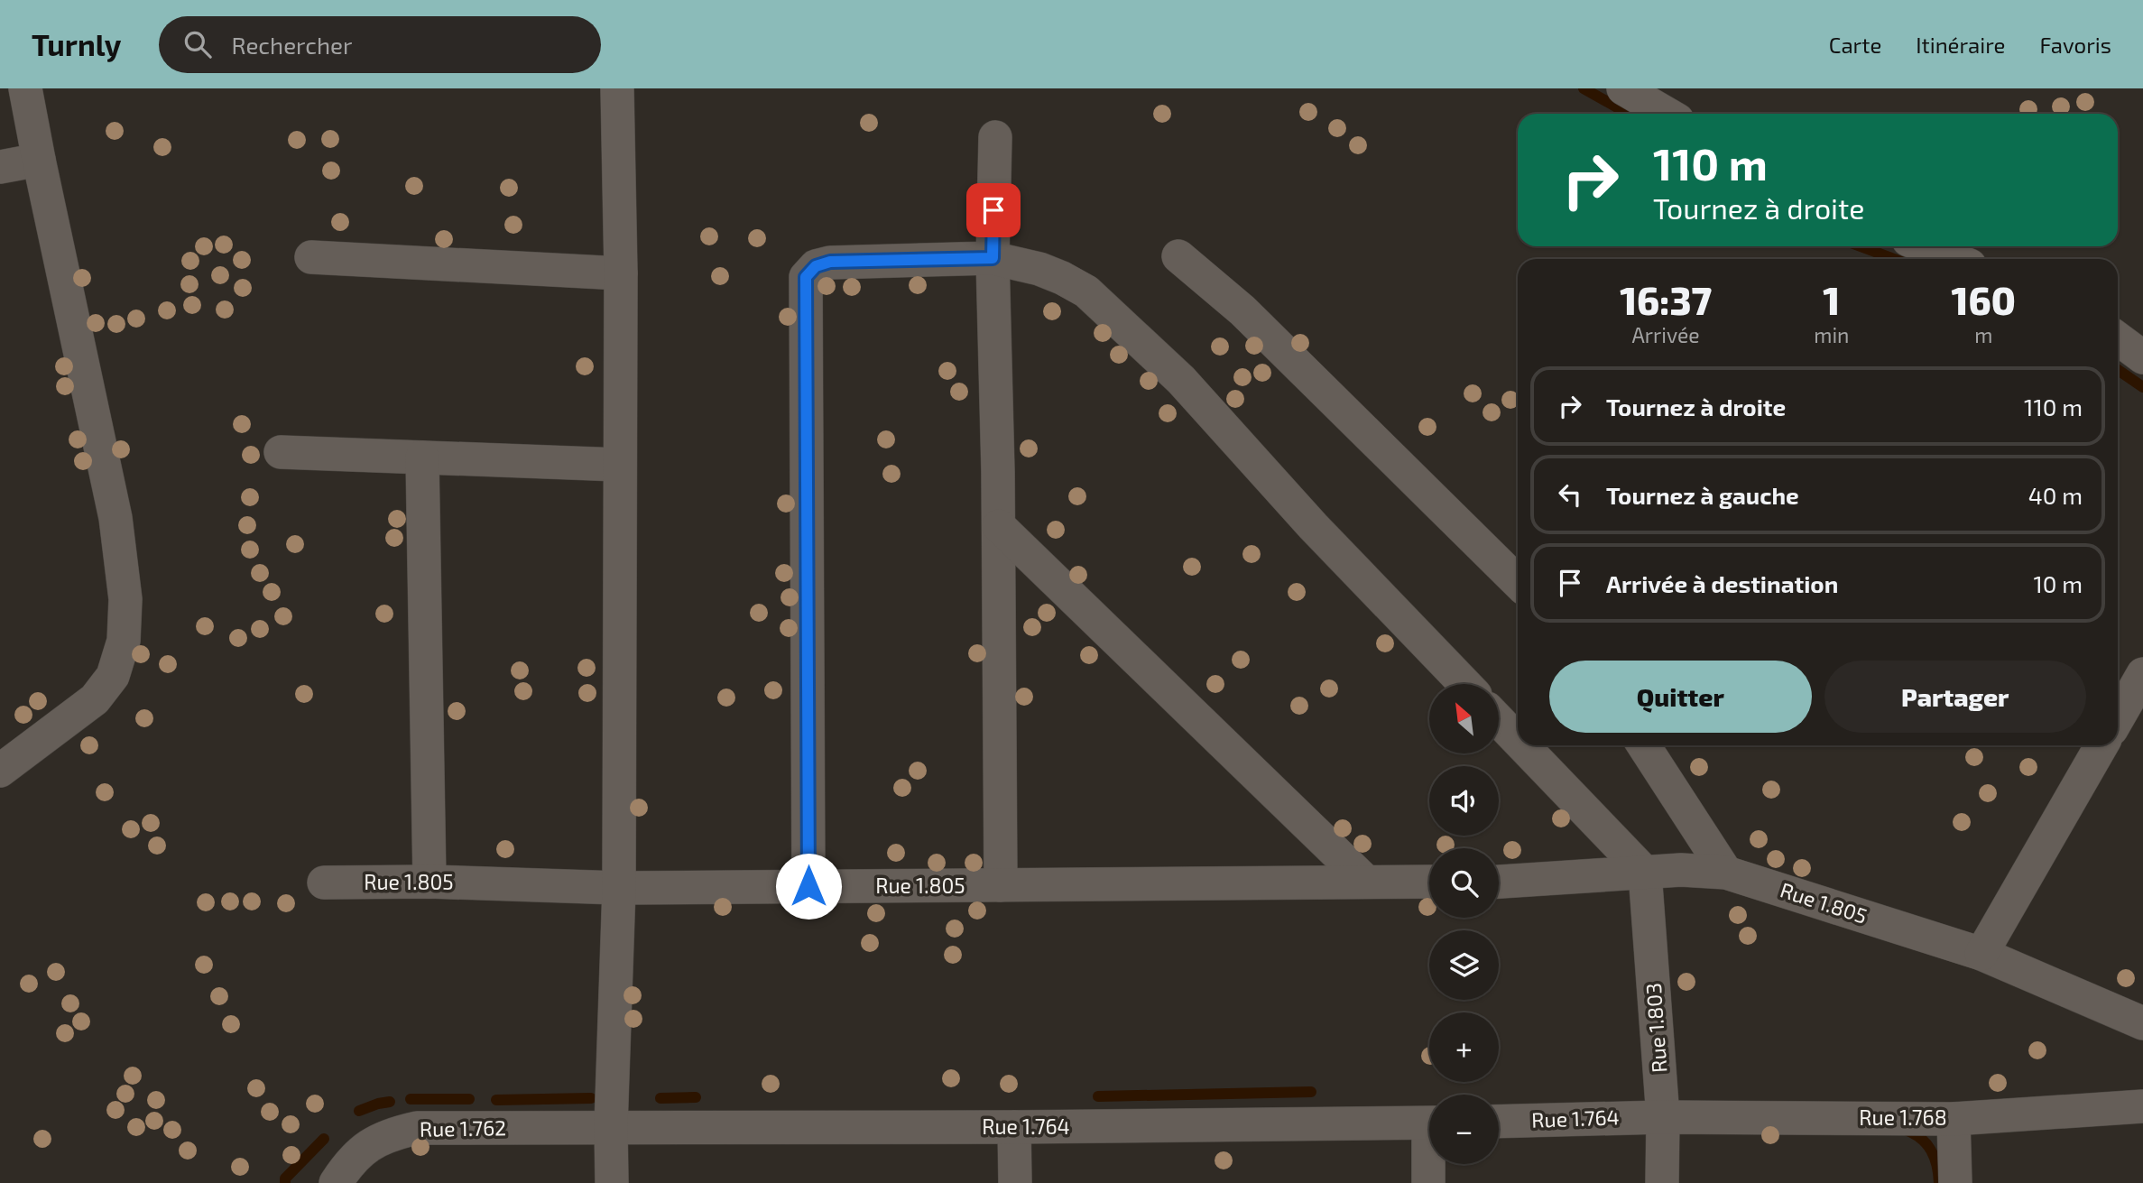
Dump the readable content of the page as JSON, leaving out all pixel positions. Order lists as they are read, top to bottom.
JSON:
{
  "streets": {
    "street": [
      "Rue 1.805",
      "Rue 1.803",
      "Rue 1.768",
      "Rue 1.764",
      "Rue 1.762"
    ]
  },
  "crossings": [
    ["Rue 1.805", "Rue 1.803"],
    ["Rue 1.803", "Rue 1.768"],
    ["Rue 1.803", "Rue 1.764"],
    ["Rue 1.768", "Rue 1.764"],
    ["Rue 1.764", "Rue 1.762"]
  ],
  "north": "top left",
  "page": {
    "header": "Turnly",
    "search": "Rechercher",
    "nav": ["Carte", "Itinéraire", "Favoris"],
    "turn": ["110 m", "Tournez à droite"],
    "eta": [
      "16:37",
      "Arrivée",
      "1",
      "min",
      "160",
      "m"
    ],
    "list": [
      {
        "name": "Tournez à droite",
        "value": "110 m"
      },
      {
        "name": "Tournez à gauche",
        "value": "40 m"
      },
      {
        "name": "Arrivée à destination",
        "value": "10 m"
      }
    ],
    "buttons": ["Quitter", "Partager"],
    "map_buttons": ["+", "−"]
  }
}
